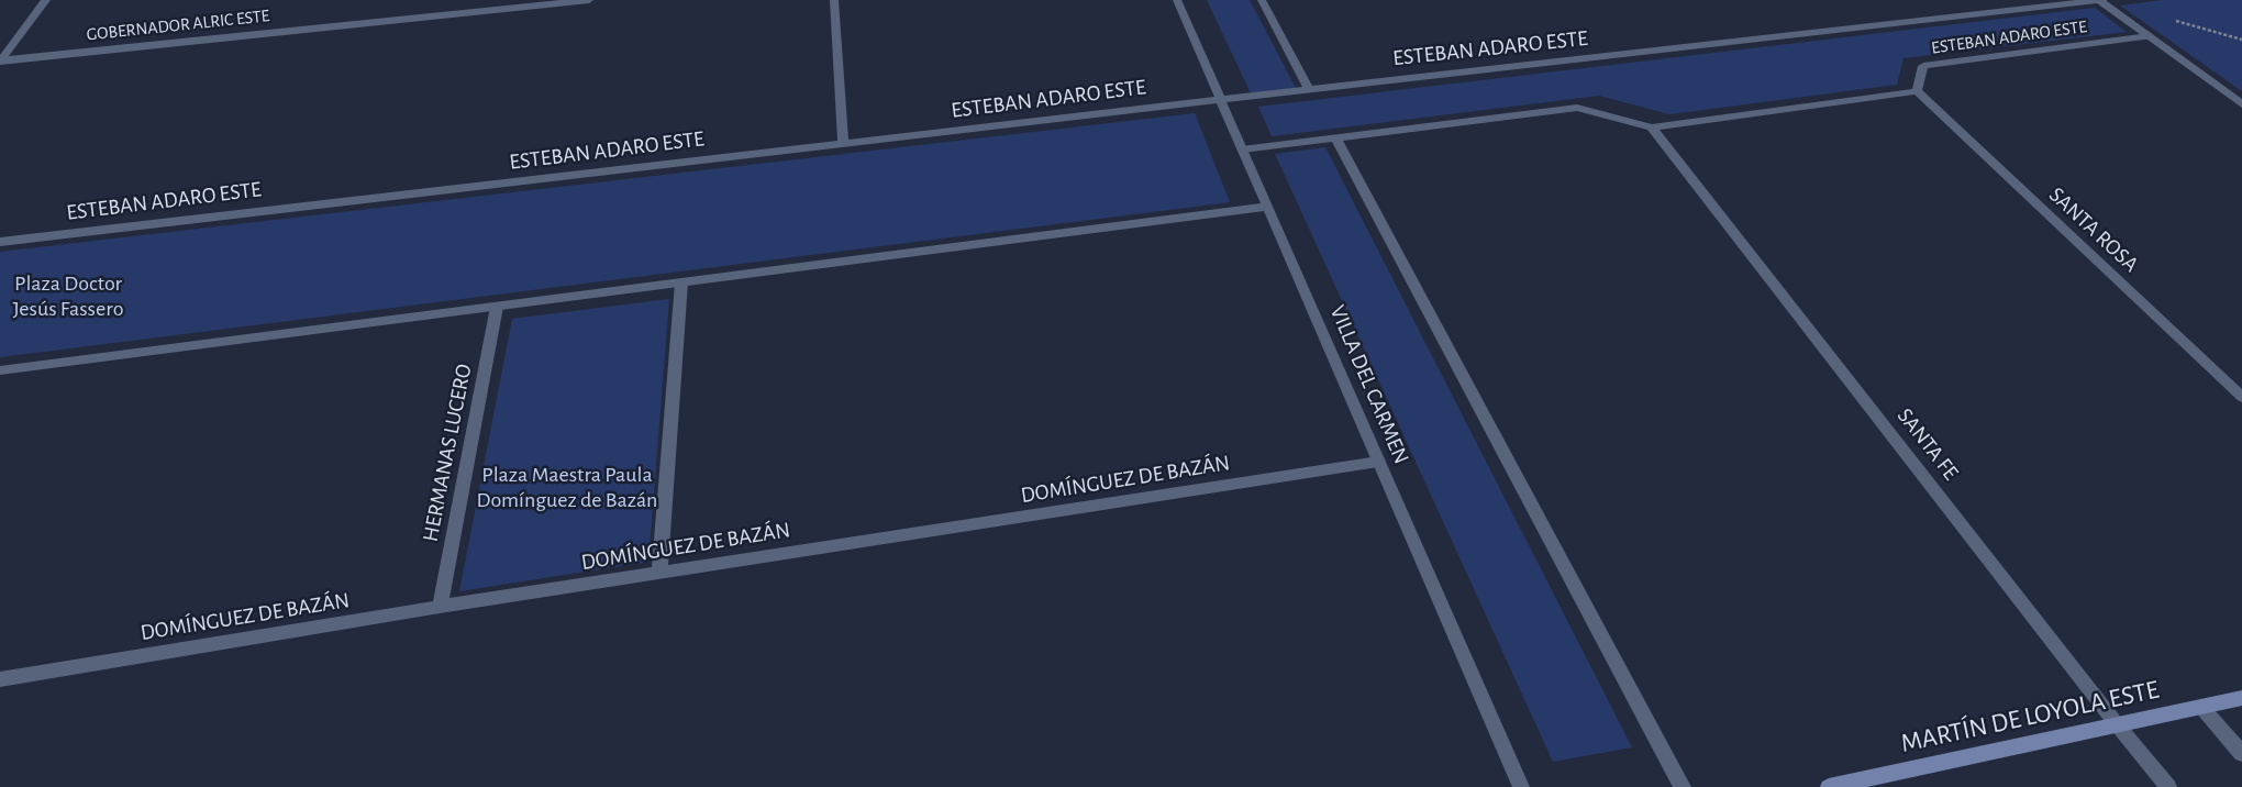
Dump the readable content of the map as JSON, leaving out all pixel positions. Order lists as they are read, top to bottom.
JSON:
{
  "streets": {
    "main road": ["MARTÍN DE LOYOLA ESTE"],
    "street": [
      "GOBERNADOR ALRIC ESTE",
      "ESTEBAN ADARO ESTE",
      "SANTA ROSA",
      "VILLA DEL CARMEN",
      "SANTA FE",
      "HERMANAS LUCERO",
      "DOMÍNGUEZ DE BAZÁN"
    ]
  },
  "crossings": [
    ["ESTEBAN ADARO ESTE", "SANTA ROSA"],
    ["ESTEBAN ADARO ESTE", "VILLA DEL CARMEN"],
    ["VILLA DEL CARMEN", "DOMÍNGUEZ DE BAZÁN"],
    ["SANTA FE", "MARTÍN DE LOYOLA ESTE"],
    ["HERMANAS LUCERO", "DOMÍNGUEZ DE BAZÁN"]
  ],
  "parks": ["Plaza Doctor Jesús Fassero", "Plaza Maestra Paula Domínguez de Bazán"]
}
